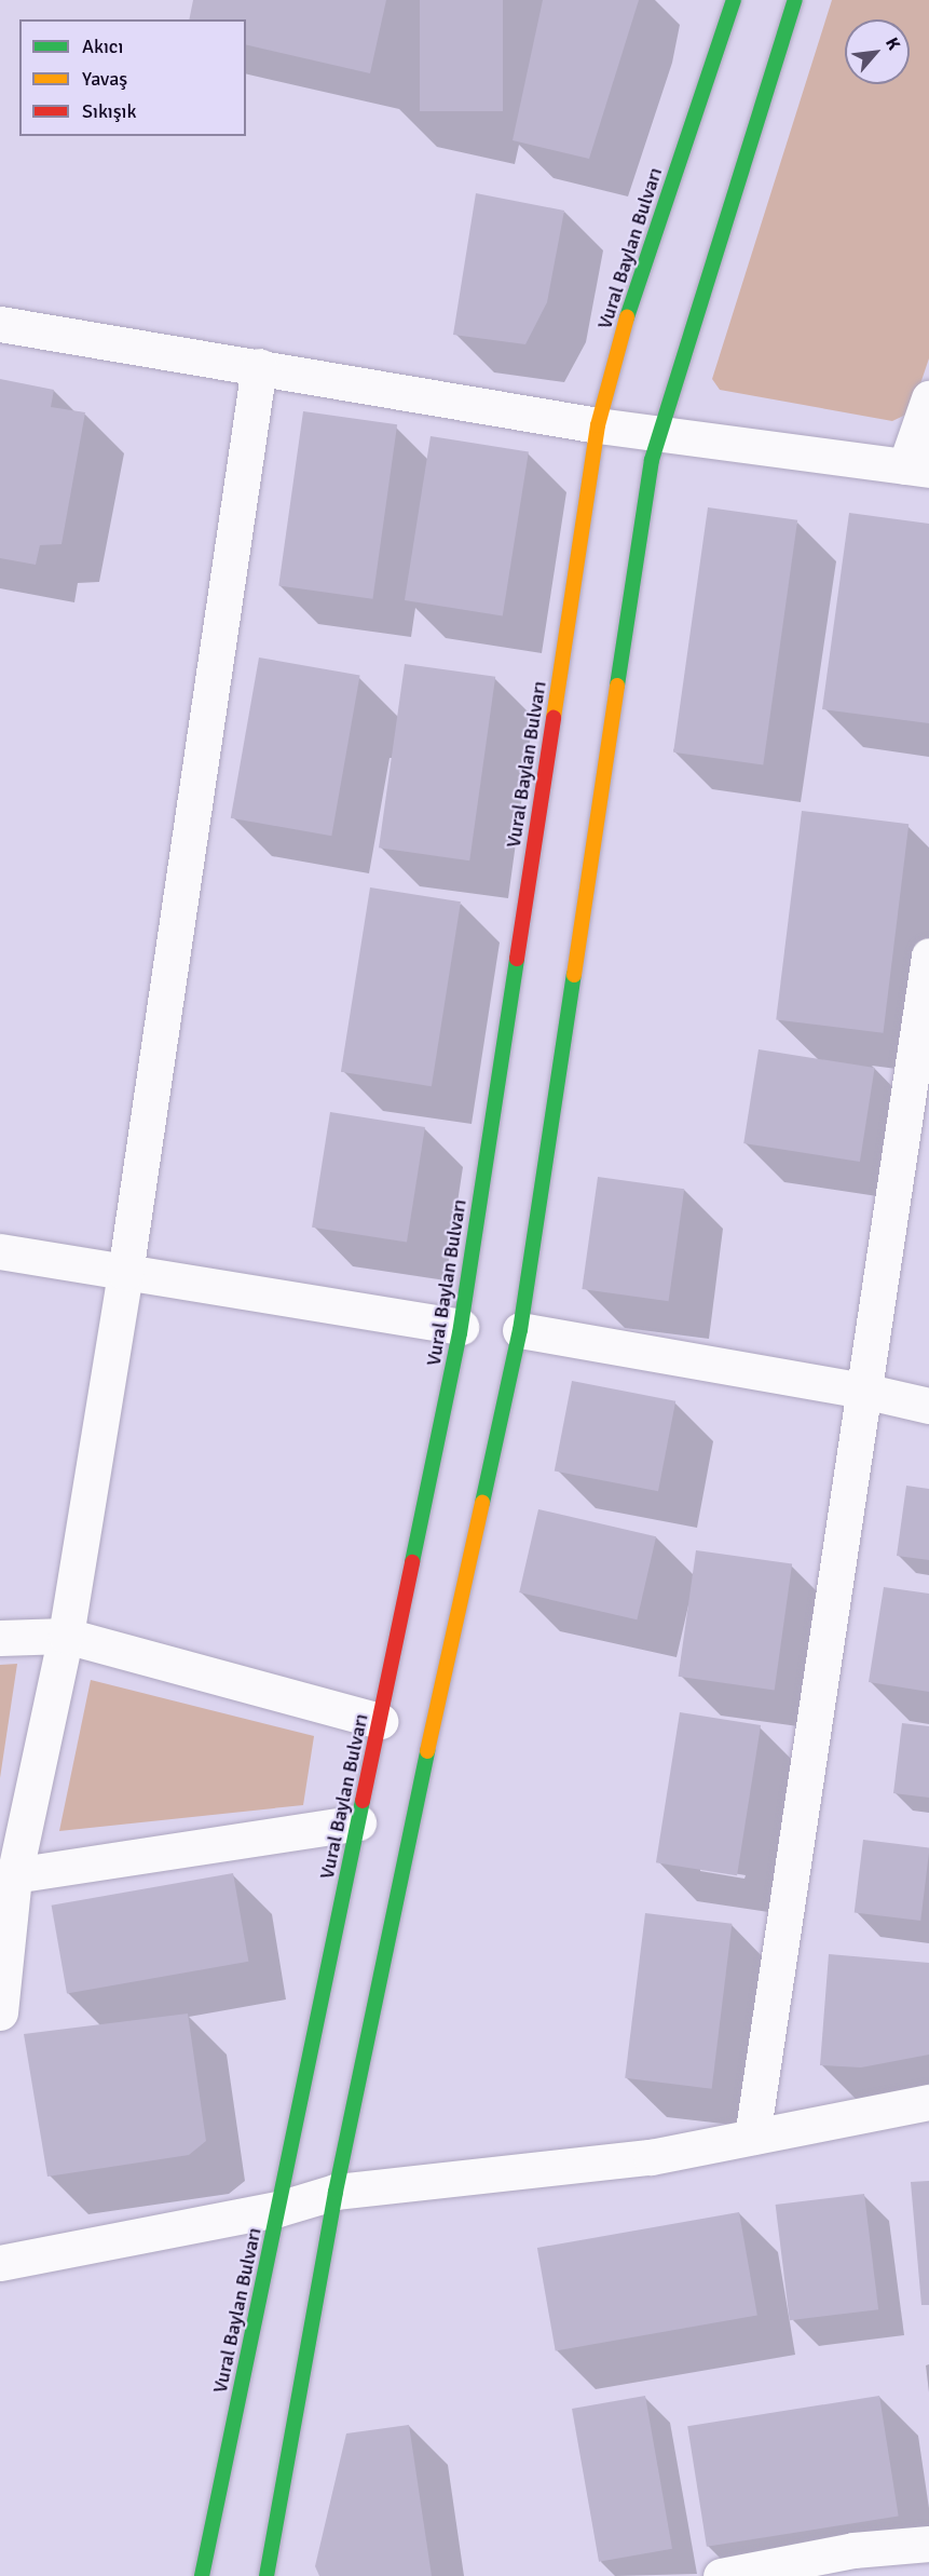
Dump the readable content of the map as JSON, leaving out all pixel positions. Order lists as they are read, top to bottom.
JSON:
{
  "streets": {
    "main road": ["Vural Baylan Bulvarı"]
  },
  "legend": ["Akıcı", "Yavaş", "Sıkışık"],
  "north": "top right"
}
